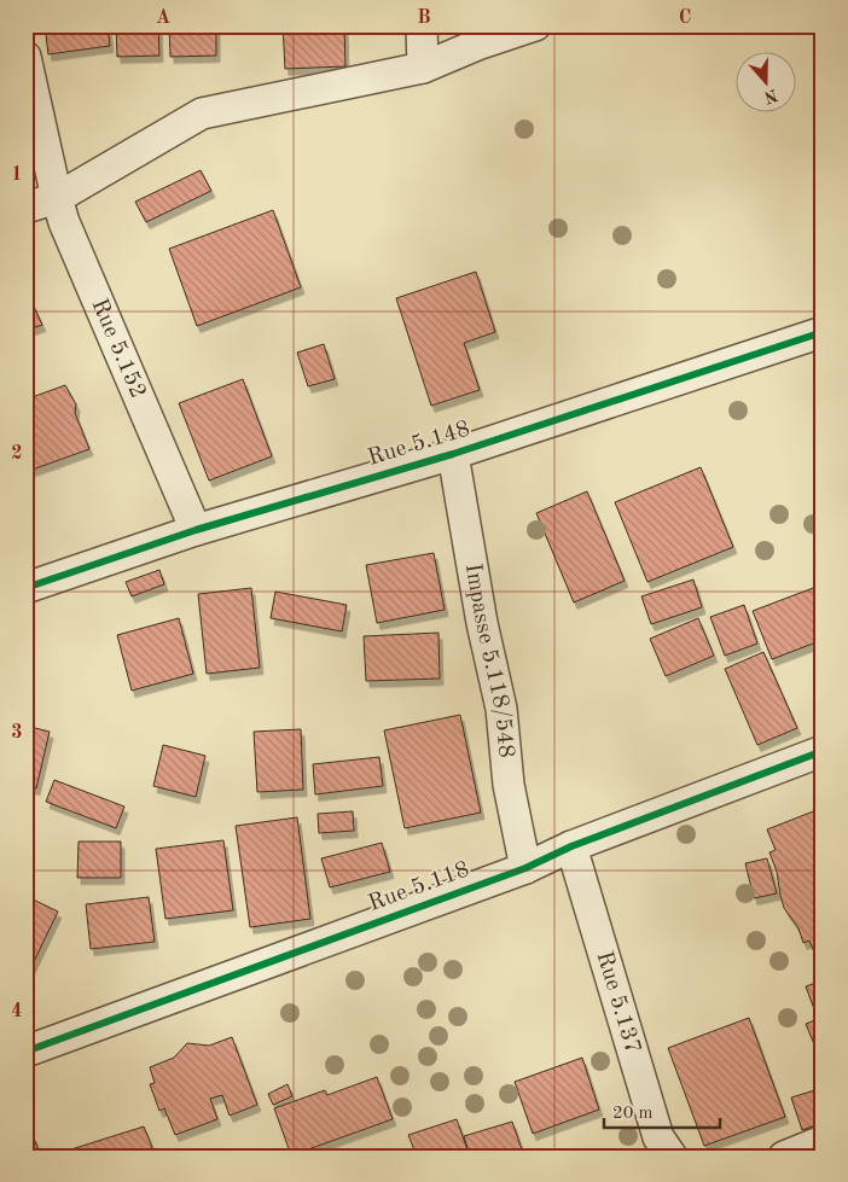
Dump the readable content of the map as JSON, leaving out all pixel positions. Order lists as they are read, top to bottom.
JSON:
{
  "streets": {
    "street": [
      "Rue 5.152",
      "Rue 5.148",
      "Impasse 5.118/548",
      "Rue 5.118",
      "Rue 5.137"
    ]
  },
  "crossings": [
    ["Rue 5.152", "Rue 5.148"],
    ["Rue 5.148", "Impasse 5.118/548"],
    ["Impasse 5.118/548", "Rue 5.118"],
    ["Rue 5.118", "Rue 5.137"]
  ],
  "scale_bar": "20 m",
  "north": "bottom",
  "grid": {
    "columns": ["A", "B", "C"],
    "rows": [
      "1",
      "2",
      "3",
      "4"
    ]
  }
}
